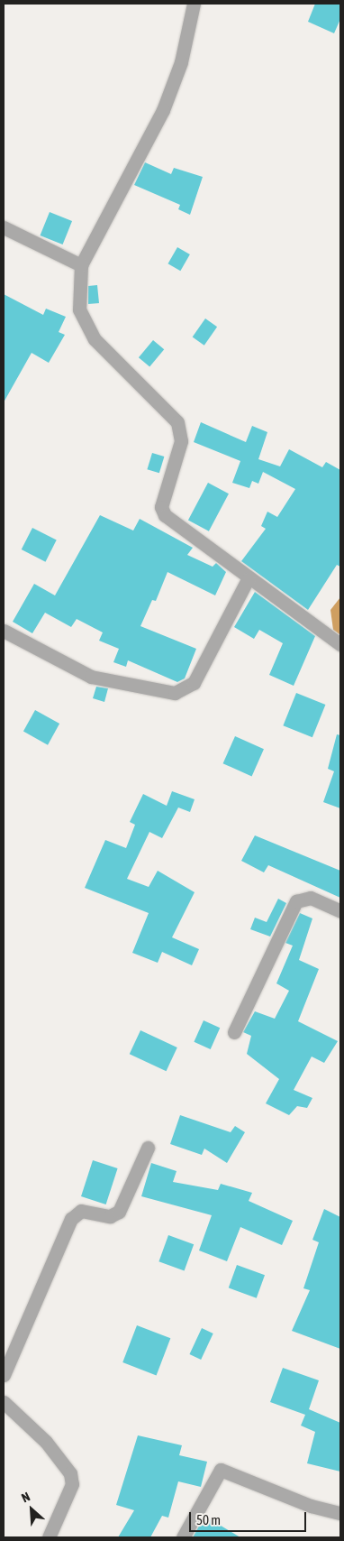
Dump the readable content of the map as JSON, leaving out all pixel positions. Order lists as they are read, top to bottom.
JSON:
{
  "scale_bar": "50 m",
  "north": "top left"
}
